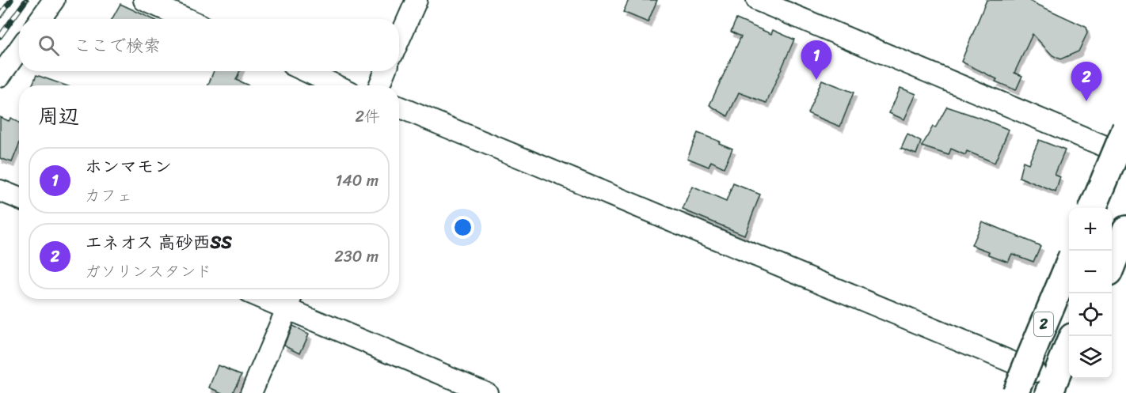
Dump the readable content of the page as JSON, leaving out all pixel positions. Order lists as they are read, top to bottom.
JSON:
{
  "streets": {
    "highway": ["2"]
  },
  "page": {
    "search": "ここで検索",
    "pins": ["1", "2"],
    "heading": ["周辺", "2件"],
    "list": [
      {
        "mark": "1",
        "name": "ホンマモン",
        "note": "カフェ",
        "value": "140 m"
      },
      {
        "mark": "2",
        "name": "エネオス 高砂西SS",
        "note": "ガソリンスタンド",
        "value": "230 m"
      }
    ],
    "map_buttons": ["+", "−"]
  }
}
